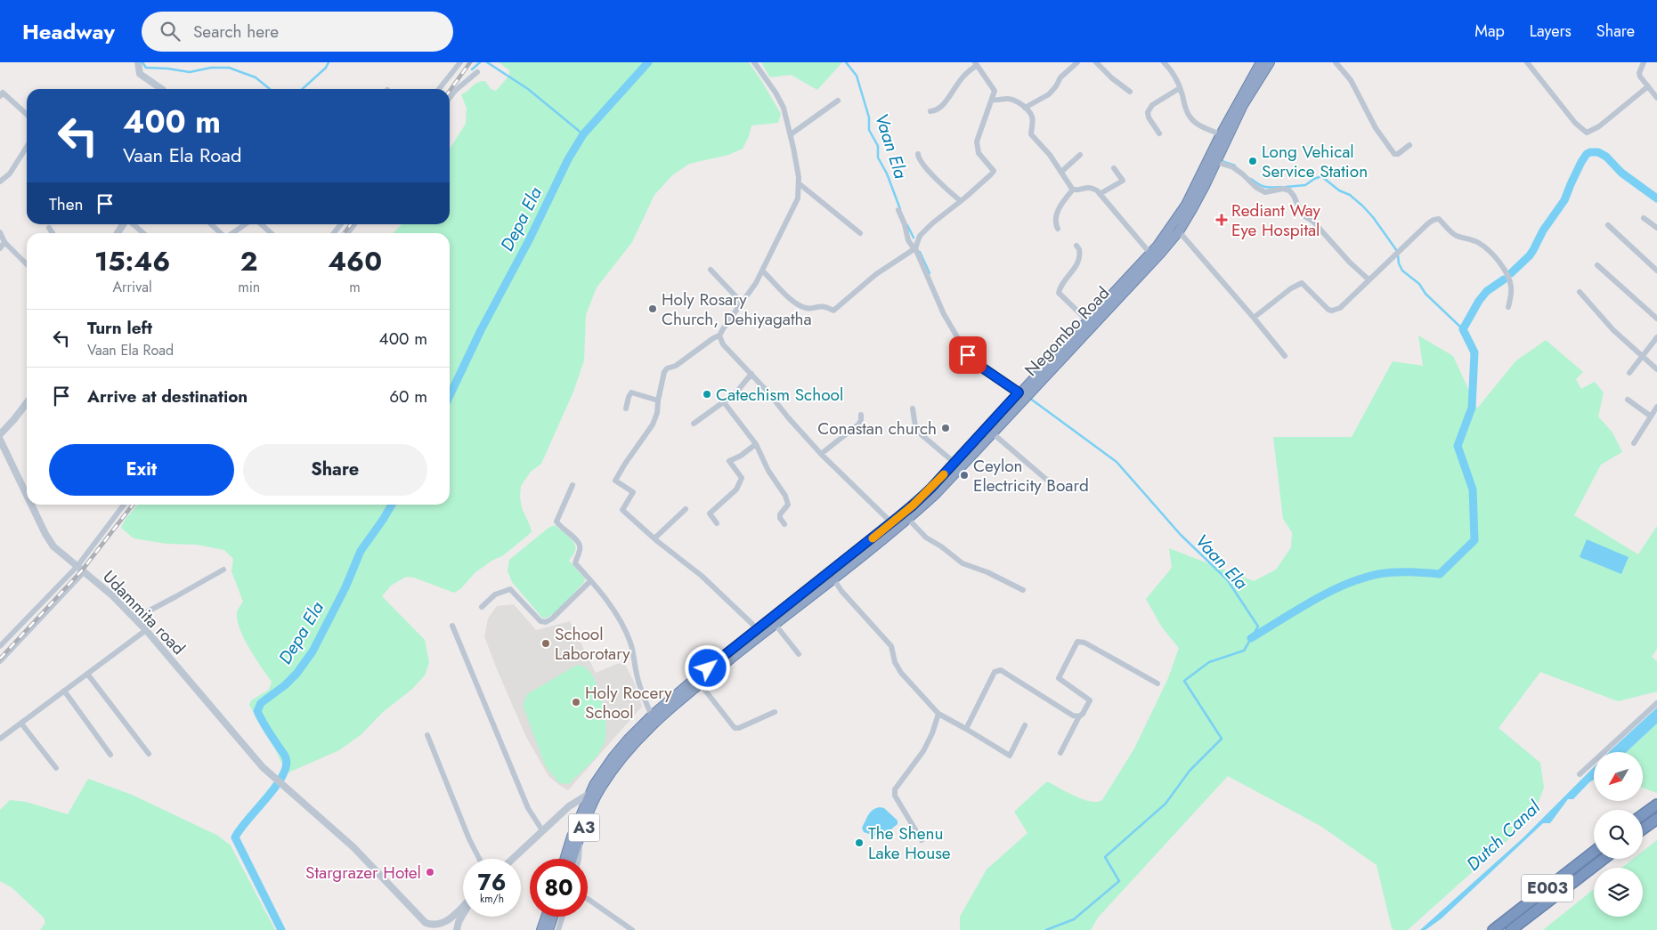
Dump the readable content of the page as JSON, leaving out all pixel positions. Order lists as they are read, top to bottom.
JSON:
{
  "streets": {
    "highway": ["Negombo Road", "A3", "E003"],
    "street": ["Udammita road"]
  },
  "water": ["Vaan Ela", "Depa Ela", "Dutch Canal"],
  "places": {
    "other": [
      "Long Vehical Service Station",
      "Holy Rosary Church, Dehiyagatha",
      "Catechism School",
      "Conastan church",
      "Ceylon Electricity Board",
      "School Laborotary",
      "Holy Rocery School",
      "The Shenu Lake House",
      "Stargrazer Hotel"
    ],
    "health": ["Rediant Way Eye Hospital"]
  },
  "north": "bottom left",
  "page": {
    "header": "Headway",
    "search": "Search here",
    "nav": ["Map", "Layers", "Share"],
    "turn": ["400 m", "Vaan Ela Road"],
    "then": "Then",
    "eta": [
      "15:46",
      "Arrival",
      "2",
      "min",
      "460",
      "m"
    ],
    "list": [
      {
        "name": "Turn left",
        "note": "Vaan Ela Road",
        "value": "400 m"
      },
      {
        "name": "Arrive at destination",
        "value": "60 m"
      }
    ],
    "buttons": ["Exit", "Share"],
    "speed": "76 km/h",
    "limit": "80"
  }
}
